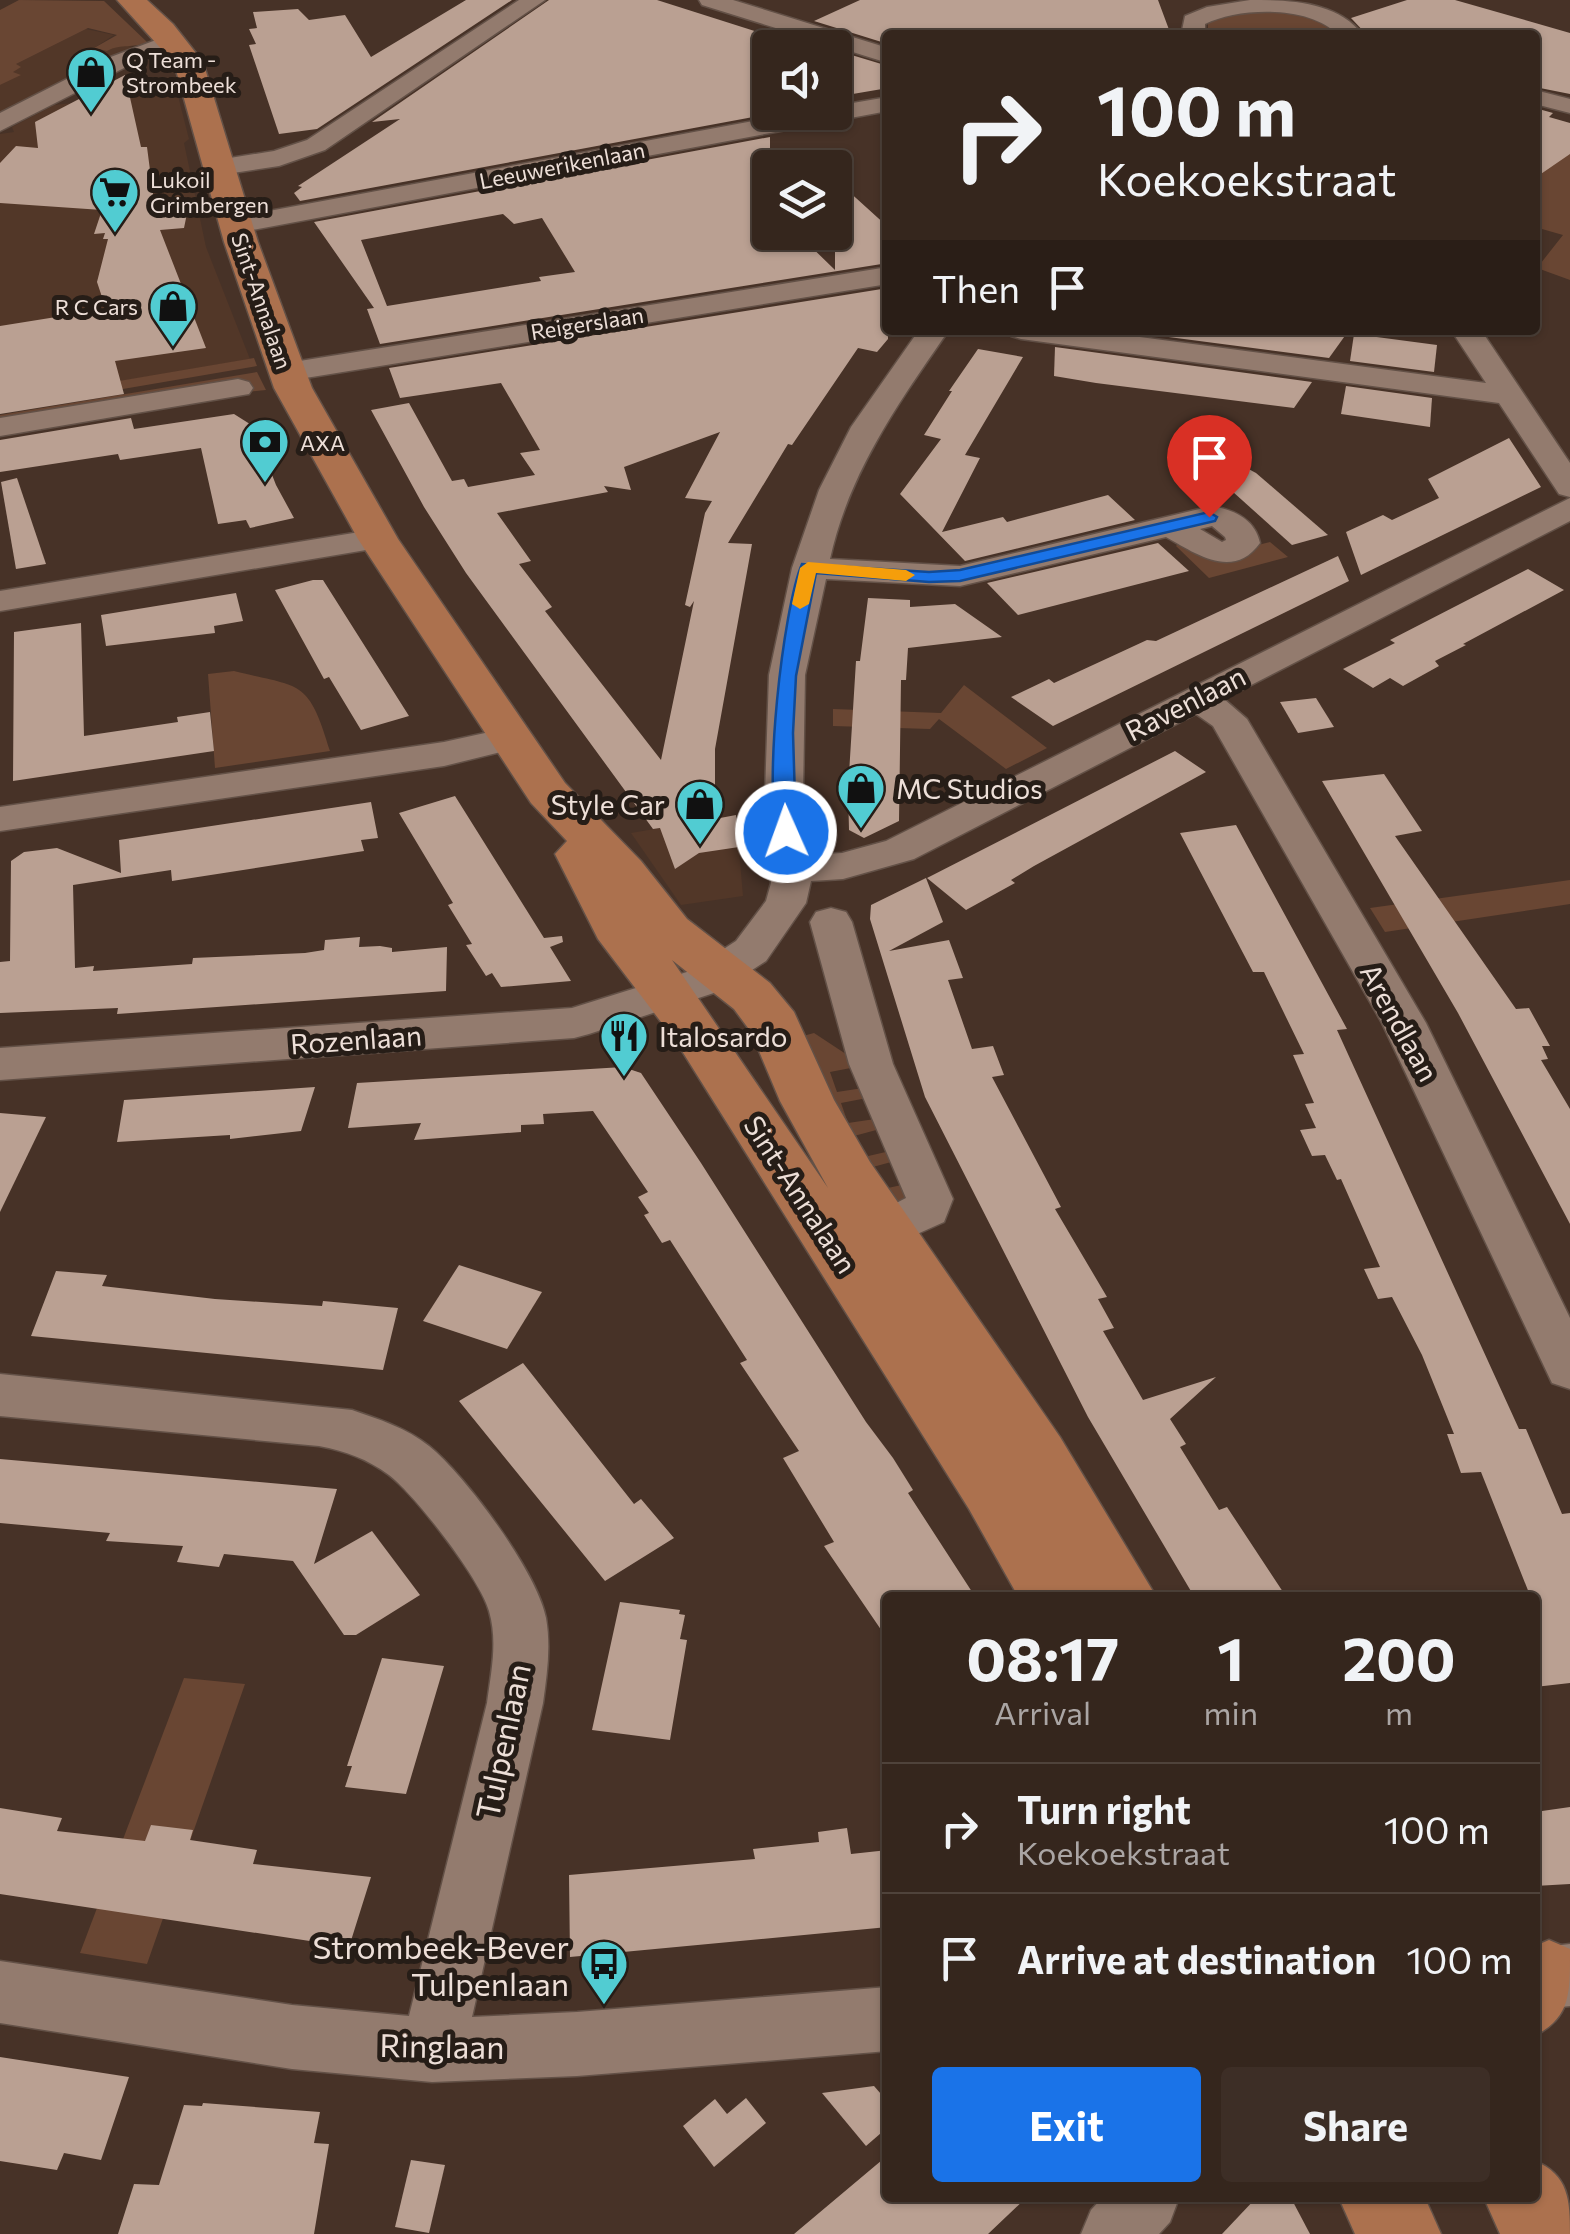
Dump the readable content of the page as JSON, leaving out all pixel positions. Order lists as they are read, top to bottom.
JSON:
{
  "streets": {
    "main road": ["Sint-Annalaan"],
    "street": [
      "Leeuwerikenlaan",
      "Reigerslaan",
      "Ravenlaan",
      "Arendlaan",
      "Rozenlaan",
      "Tulpenlaan",
      "Ringlaan"
    ]
  },
  "crossings": [
    ["Leeuwerikenlaan", "Sint-Annalaan"],
    ["Sint-Annalaan", "Reigerslaan"],
    ["Sint-Annalaan", "Rozenlaan"],
    ["Ravenlaan", "Arendlaan"],
    ["Tulpenlaan", "Ringlaan"]
  ],
  "places": {
    "shop": [
      "Q Team - Strombeek",
      "R C Cars",
      "MC Studios",
      "Style Car"
    ],
    "supermarket": ["Lukoil Grimbergen"],
    "bank": ["AXA"],
    "restaurant": ["Italosardo"],
    "bus stop": ["Strombeek-Bever Tulpenlaan"]
  },
  "page": {
    "turn": ["100 m", "Koekoekstraat"],
    "then": "Then",
    "eta": [
      "08:17",
      "Arrival",
      "1",
      "min",
      "200",
      "m"
    ],
    "list": [
      {
        "name": "Turn right",
        "note": "Koekoekstraat",
        "value": "100 m"
      },
      {
        "name": "Arrive at destination",
        "value": "100 m"
      }
    ],
    "buttons": ["Exit", "Share"]
  }
}
